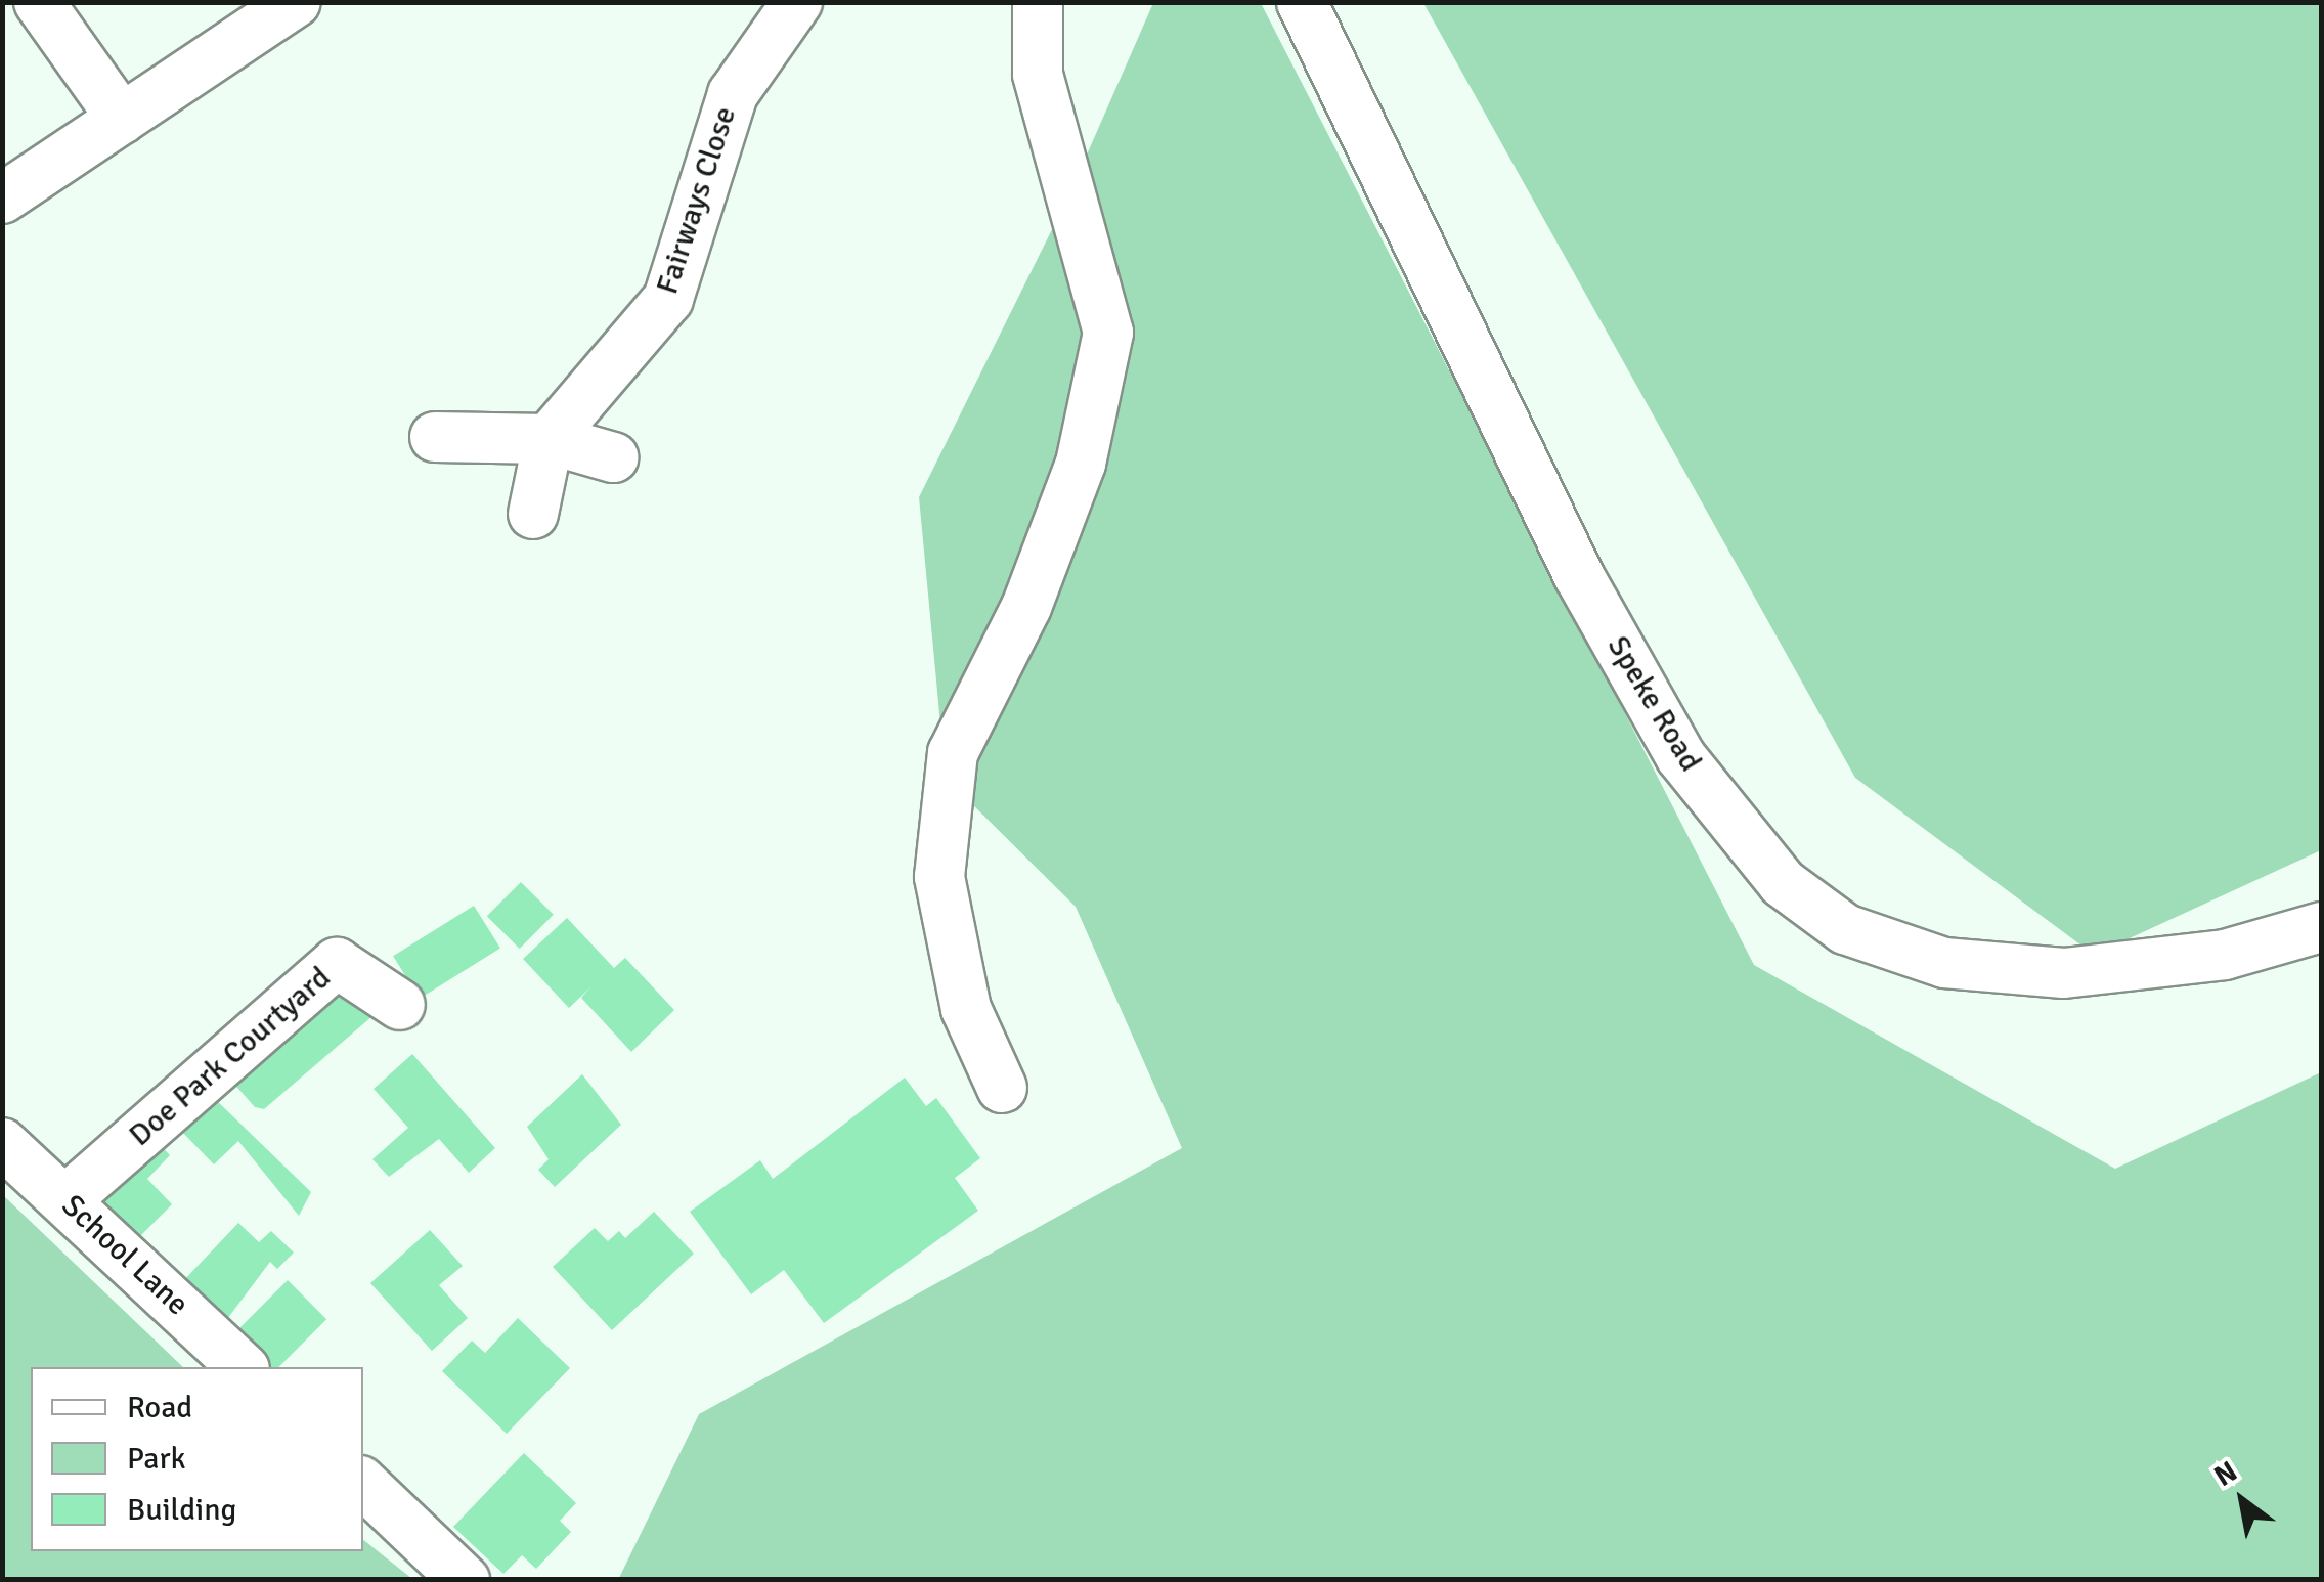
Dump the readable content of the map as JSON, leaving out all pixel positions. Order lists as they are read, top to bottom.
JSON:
{
  "streets": {
    "street": [
      "Fairways Close",
      "Speke Road",
      "Doe Park Courtyard",
      "School Lane"
    ]
  },
  "crossings": [
    ["Doe Park Courtyard", "School Lane"]
  ],
  "legend": ["Road", "Park", "Building"],
  "north": "top left"
}
